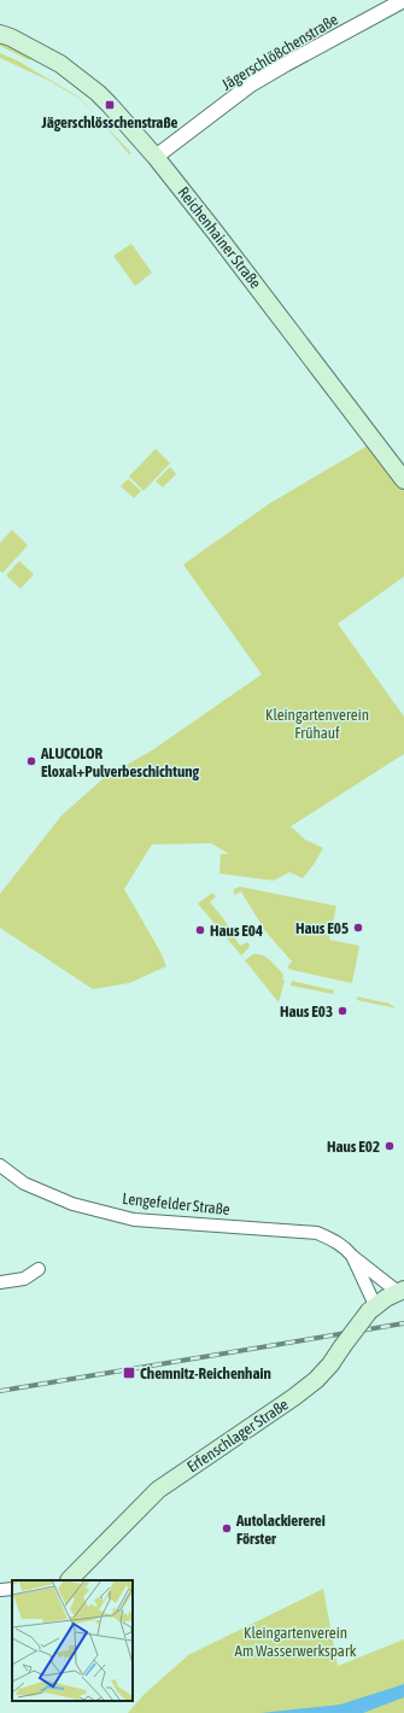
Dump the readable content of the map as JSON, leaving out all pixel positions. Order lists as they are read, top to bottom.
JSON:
{
  "streets": {
    "main road": ["Reichenhainer Straße", "Erfenschlager Straße"],
    "street": ["Jägerschlößchenstraße", "Lengefelder Straße"]
  },
  "crossings": [
    ["Jägerschlößchenstraße", "Reichenhainer Straße"],
    ["Lengefelder Straße", "Erfenschlager Straße"]
  ],
  "parks": ["Kleingartenverein Frühauf", "Kleingartenverein Am Wasserwerkspark"],
  "places": {
    "transit": ["Jägerschlösschenstraße", "Chemnitz-Reichenhain"],
    "other": [
      "ALUCOLOR Eloxal+Pulverbeschichtung",
      "Haus E05",
      "Haus E04",
      "Haus E03",
      "Haus E02",
      "Autolackiererei Förster"
    ]
  }
}
